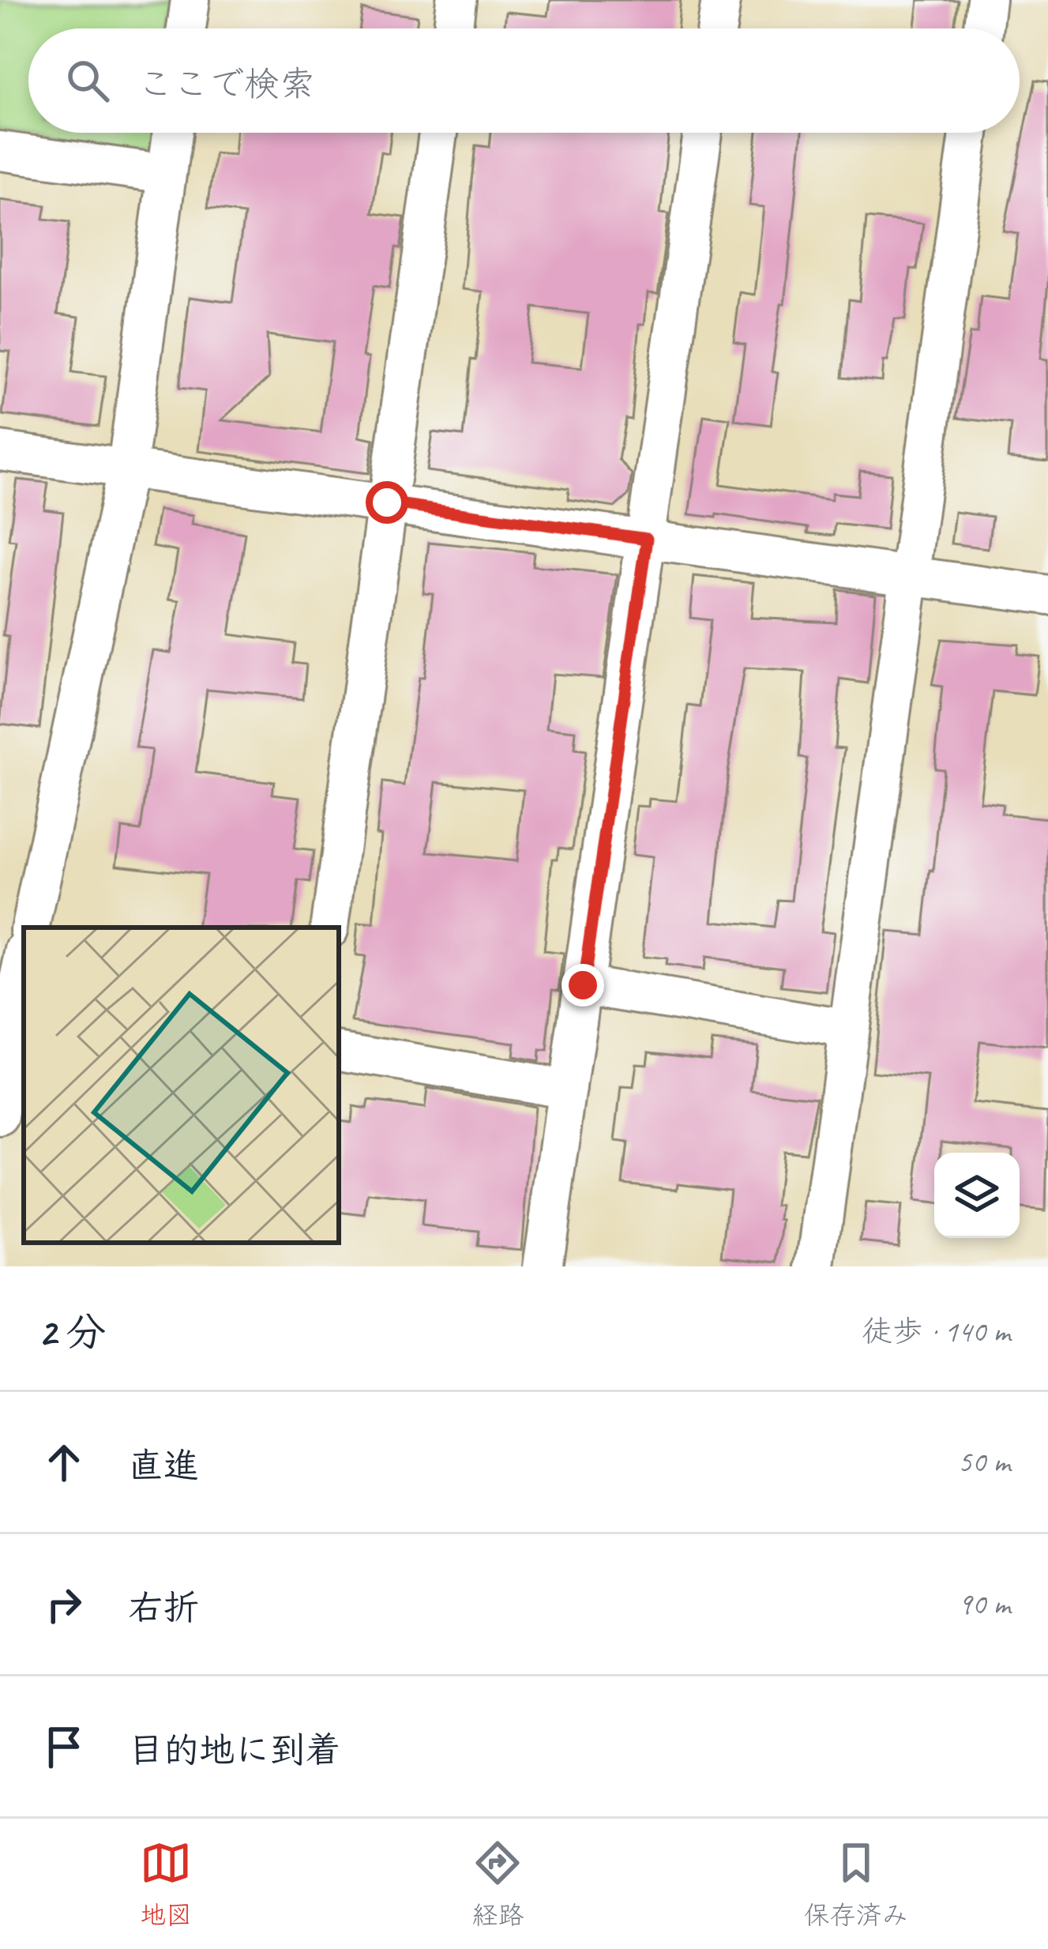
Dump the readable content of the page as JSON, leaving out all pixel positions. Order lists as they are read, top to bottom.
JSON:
{
  "page": {
    "search": "ここで検索",
    "heading": ["2 分", "徒歩 · 140 m"],
    "list": [
      ["直進", "50 m"],
      ["右折", "90 m"],
      "目的地に到着"
    ],
    "nav": ["地図", "経路", "保存済み"]
  }
}
